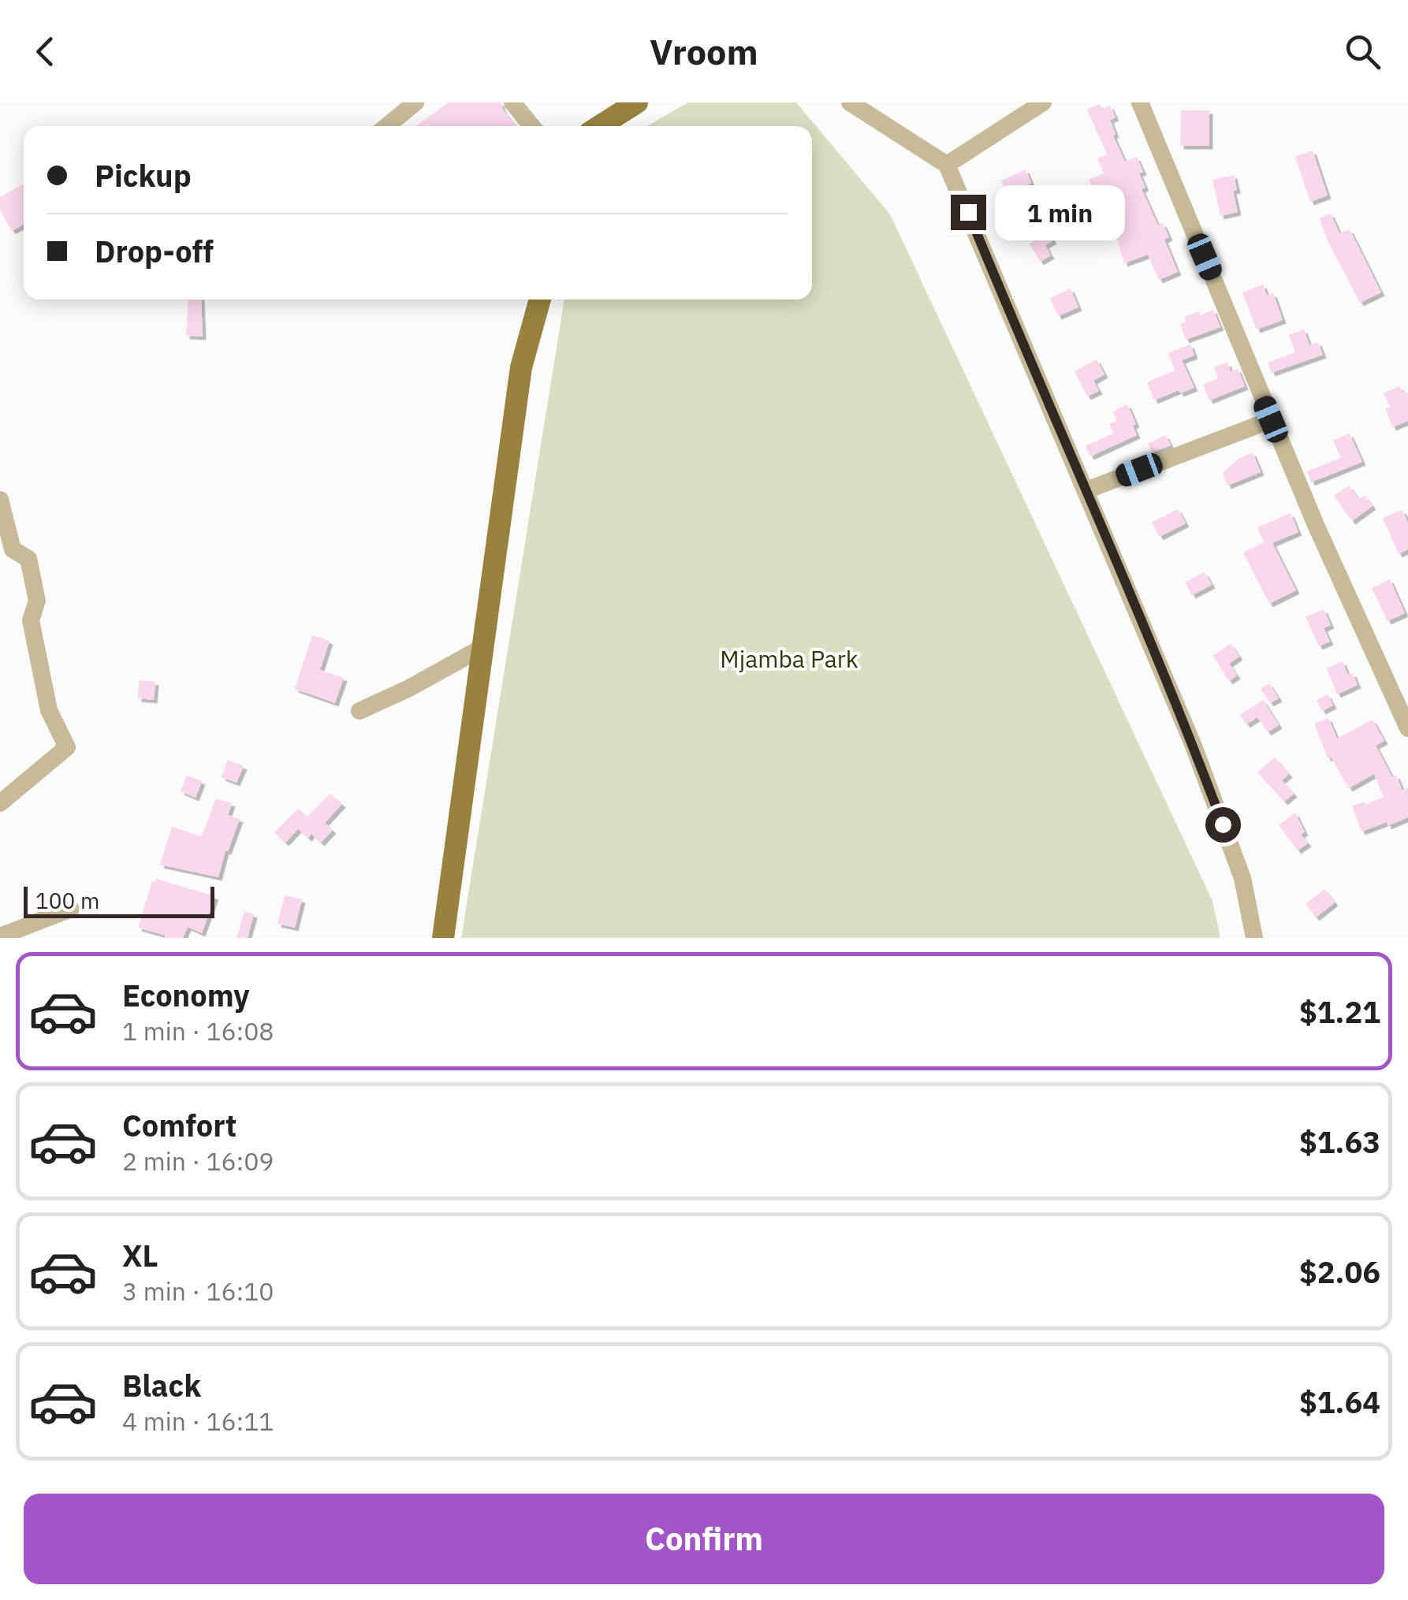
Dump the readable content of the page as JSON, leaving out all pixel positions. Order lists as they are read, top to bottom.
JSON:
{
  "parks": ["Mjamba Park"],
  "scale_bar": "100 m",
  "page": {
    "header": "Vroom",
    "banner": ["Pickup", "Drop-off"],
    "bubble": "1 min",
    "scale": "100 m",
    "list": [
      {
        "name": "Economy",
        "note": "1 min · 16:08",
        "value": "$1.21"
      },
      {
        "name": "Comfort",
        "note": "2 min · 16:09",
        "value": "$1.63"
      },
      {
        "name": "XL",
        "note": "3 min · 16:10",
        "value": "$2.06"
      },
      {
        "name": "Black",
        "note": "4 min · 16:11",
        "value": "$1.64"
      }
    ],
    "buttons": "Confirm"
  }
}
